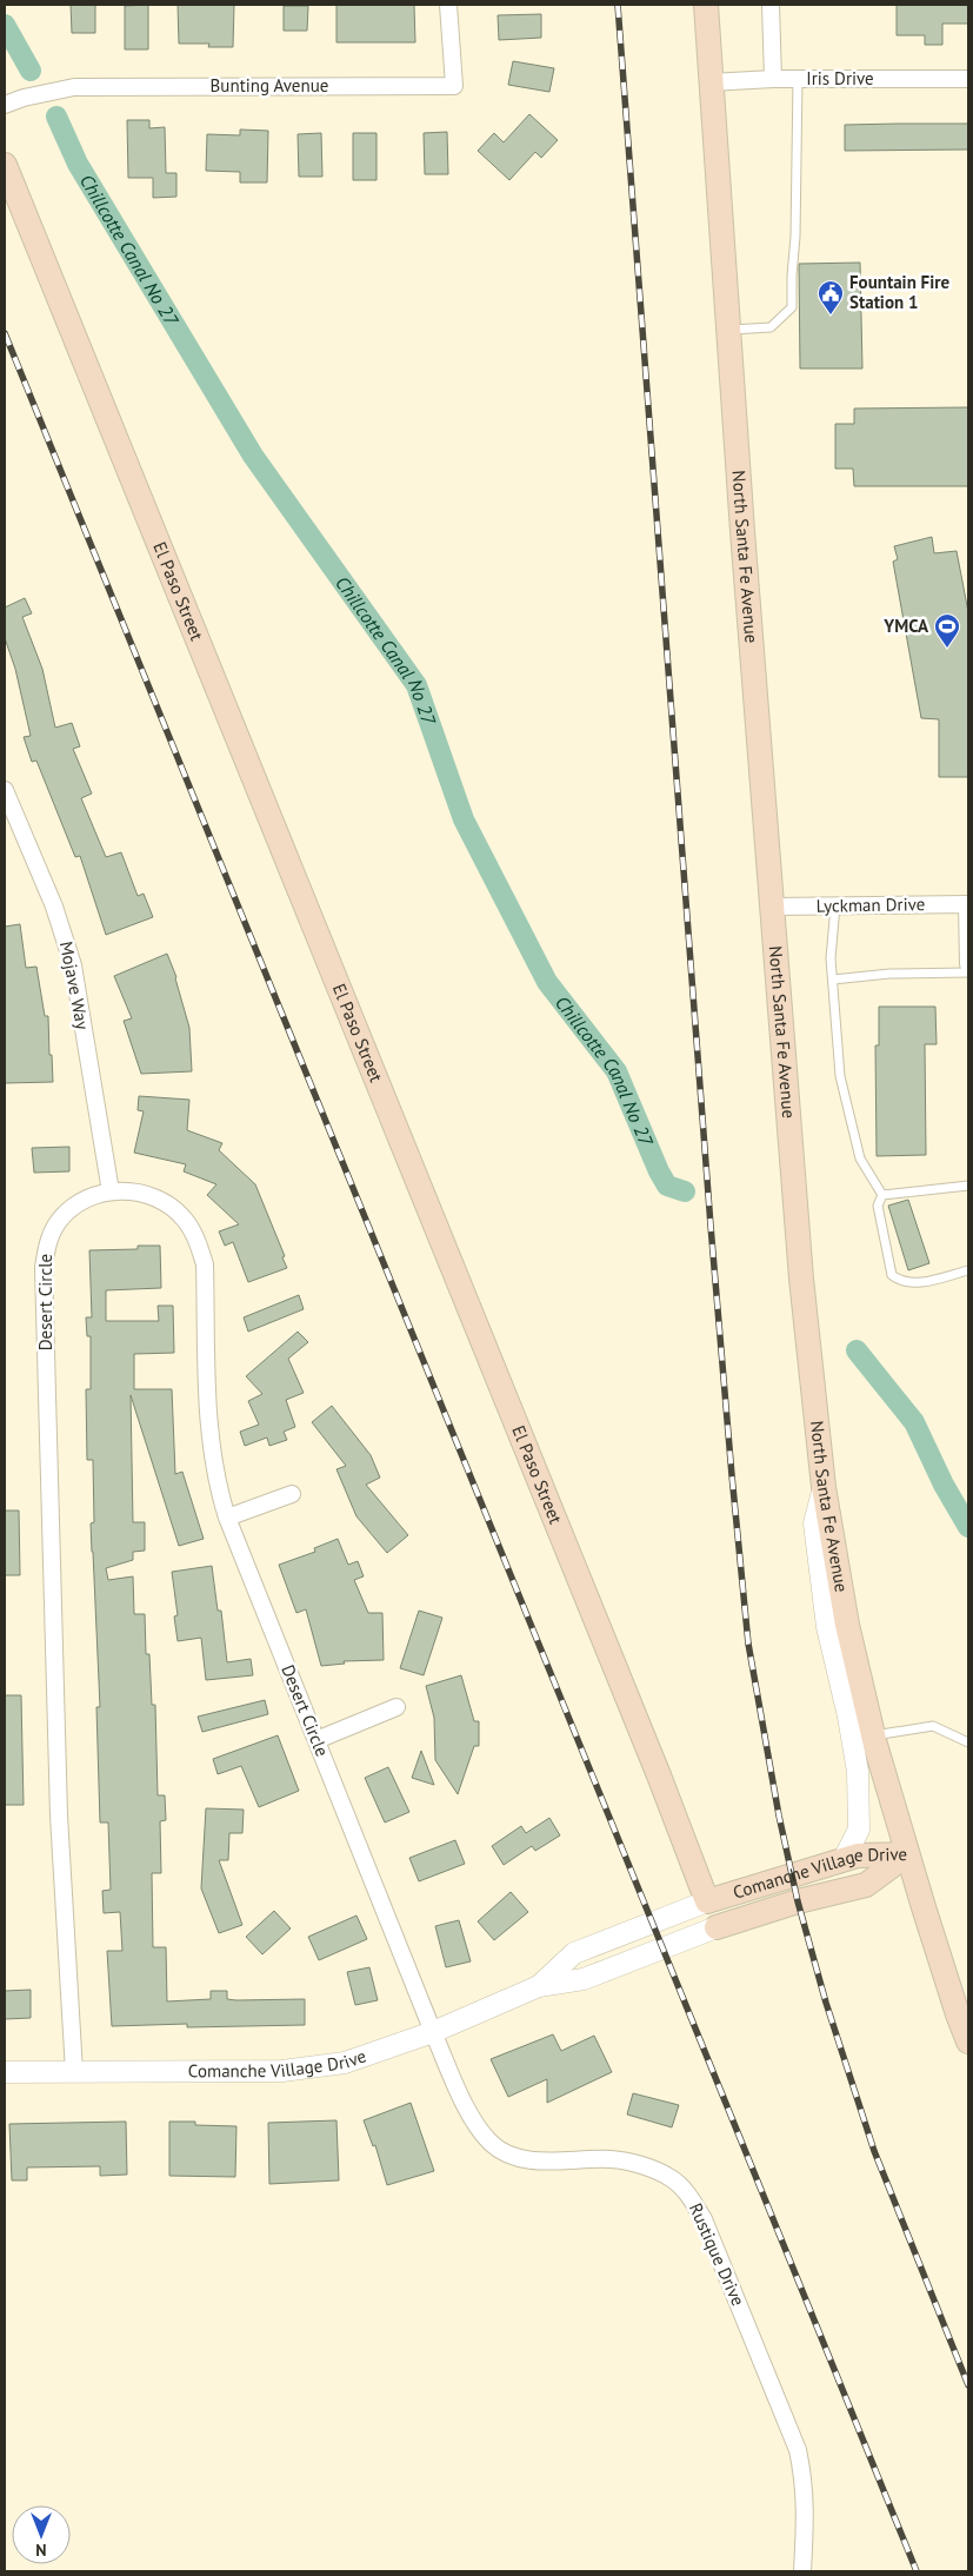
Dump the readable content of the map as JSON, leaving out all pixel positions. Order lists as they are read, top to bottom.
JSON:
{
  "streets": {
    "main road": ["North Santa Fe Avenue", "El Paso Street", "Comanche Village Drive"],
    "street": [
      "Iris Drive",
      "Bunting Avenue",
      "Lyckman Drive",
      "Mojave Way",
      "Desert Circle",
      "Rustique Drive"
    ]
  },
  "crossings": [
    ["Iris Drive", "North Santa Fe Avenue"],
    ["North Santa Fe Avenue", "Lyckman Drive"],
    ["North Santa Fe Avenue", "Comanche Village Drive"],
    ["El Paso Street", "Comanche Village Drive"],
    ["Mojave Way", "Desert Circle"],
    ["Desert Circle", "Comanche Village Drive"],
    ["Desert Circle", "Rustique Drive"],
    ["Comanche Village Drive", "Rustique Drive"]
  ],
  "water": ["Chillcotte Canal No 27"],
  "places": {
    "public building": ["Fountain Fire Station 1"],
    "sports": ["YMCA"]
  },
  "north": "bottom"
}
